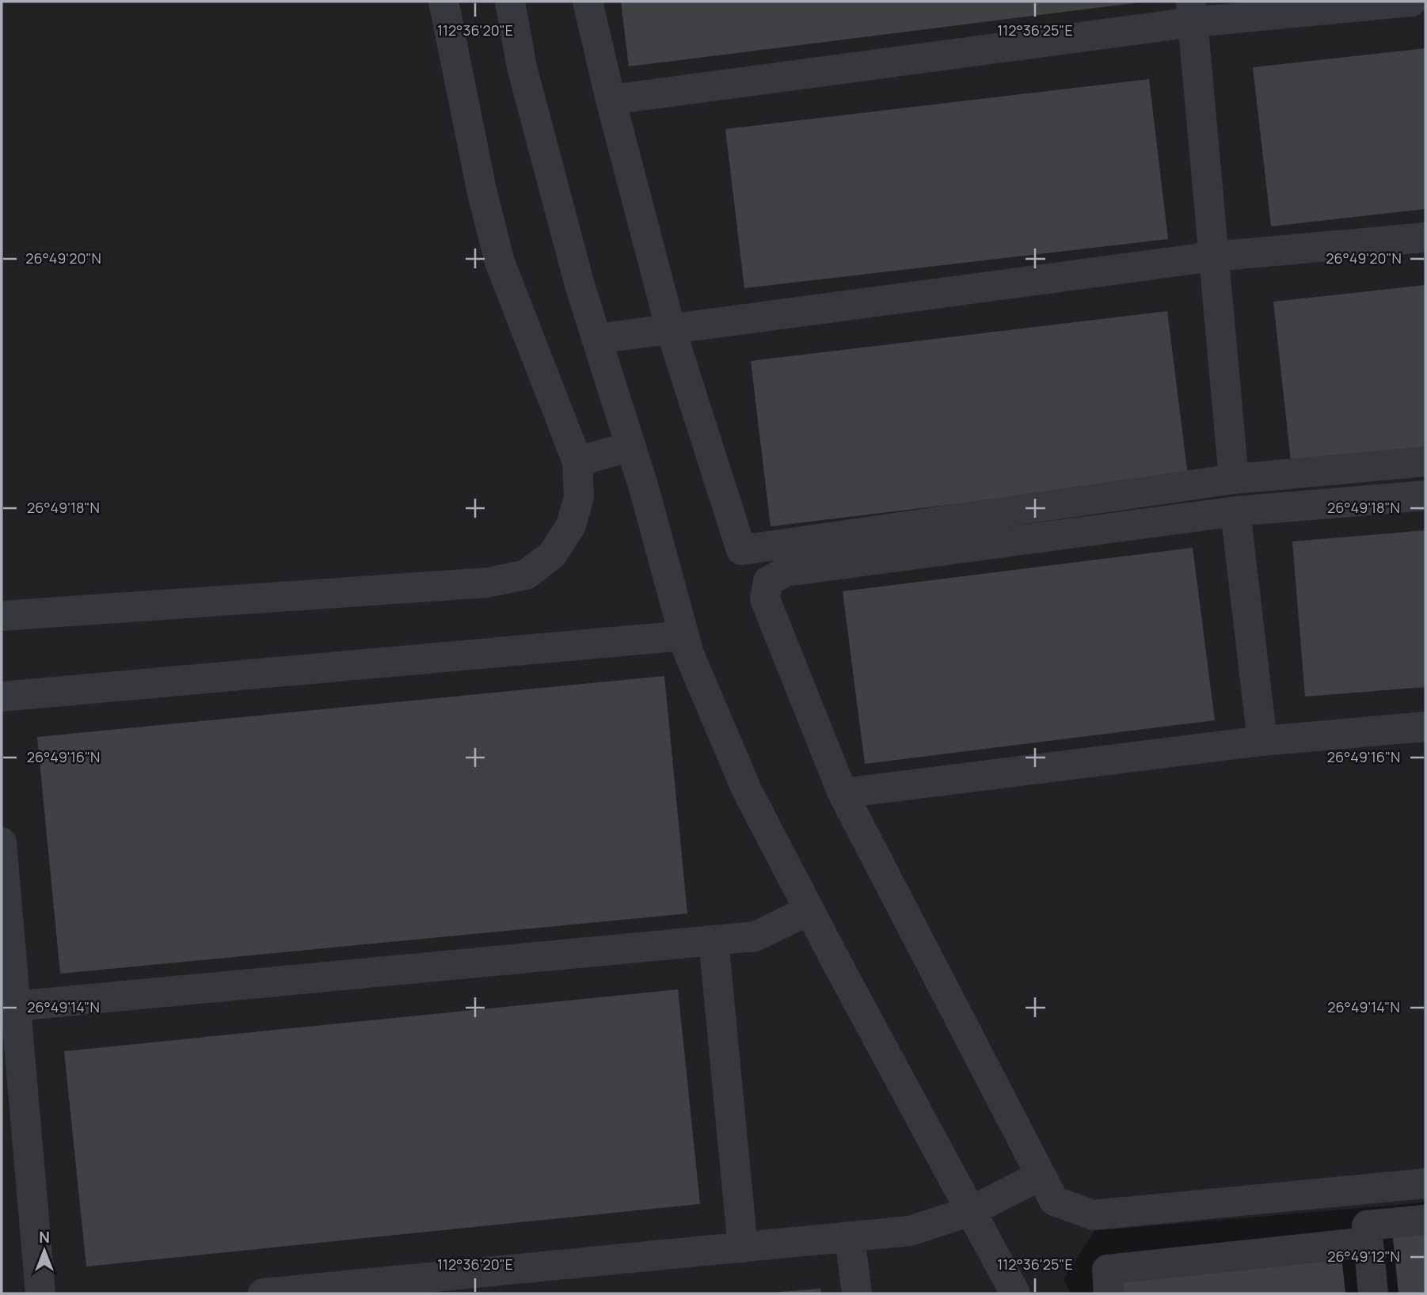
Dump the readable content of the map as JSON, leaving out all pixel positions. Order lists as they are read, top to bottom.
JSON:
{
  "north": "top",
  "coordinates": [
    "112°36'20\"E",
    "112°36'25\"E",
    "26°49'20\"N",
    "26°49'18\"N",
    "26°49'16\"N",
    "26°49'14\"N",
    "26°49'12\"N"
  ]
}
